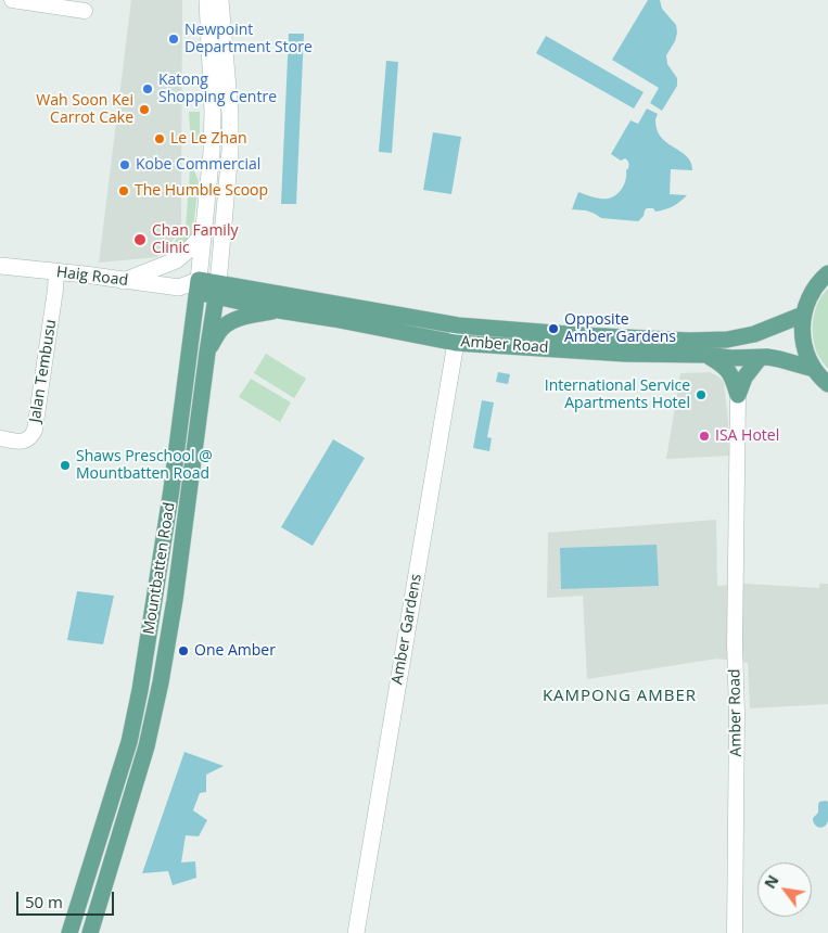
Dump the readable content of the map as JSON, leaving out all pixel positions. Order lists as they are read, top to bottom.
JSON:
{
  "streets": {
    "main road": ["Amber Road", "Mountbatten Road"],
    "street": ["Haig Road", "Jalan Tembusu", "Amber Gardens"]
  },
  "crossings": [
    ["Haig Road", "Amber Road"],
    ["Haig Road", "Jalan Tembusu"],
    ["Haig Road", "Mountbatten Road"],
    ["Amber Road", "Mountbatten Road"],
    ["Amber Road", "Amber Gardens"]
  ],
  "districts": ["KAMPONG AMBER"],
  "places": [
    "Newpoint Department Store",
    "Katong Shopping Centre",
    "Wah Soon Kei Carrot Cake",
    "Le Le Zhan",
    "Kobe Commercial",
    "The Humble Scoop",
    "Chan Family Clinic",
    "Opposite Amber Gardens",
    "International Service Apartments Hotel",
    "ISA Hotel",
    "Shaws Preschool @ Mountbatten Road",
    "One Amber"
  ],
  "scale_bar": "50 m",
  "north": "top left"
}
